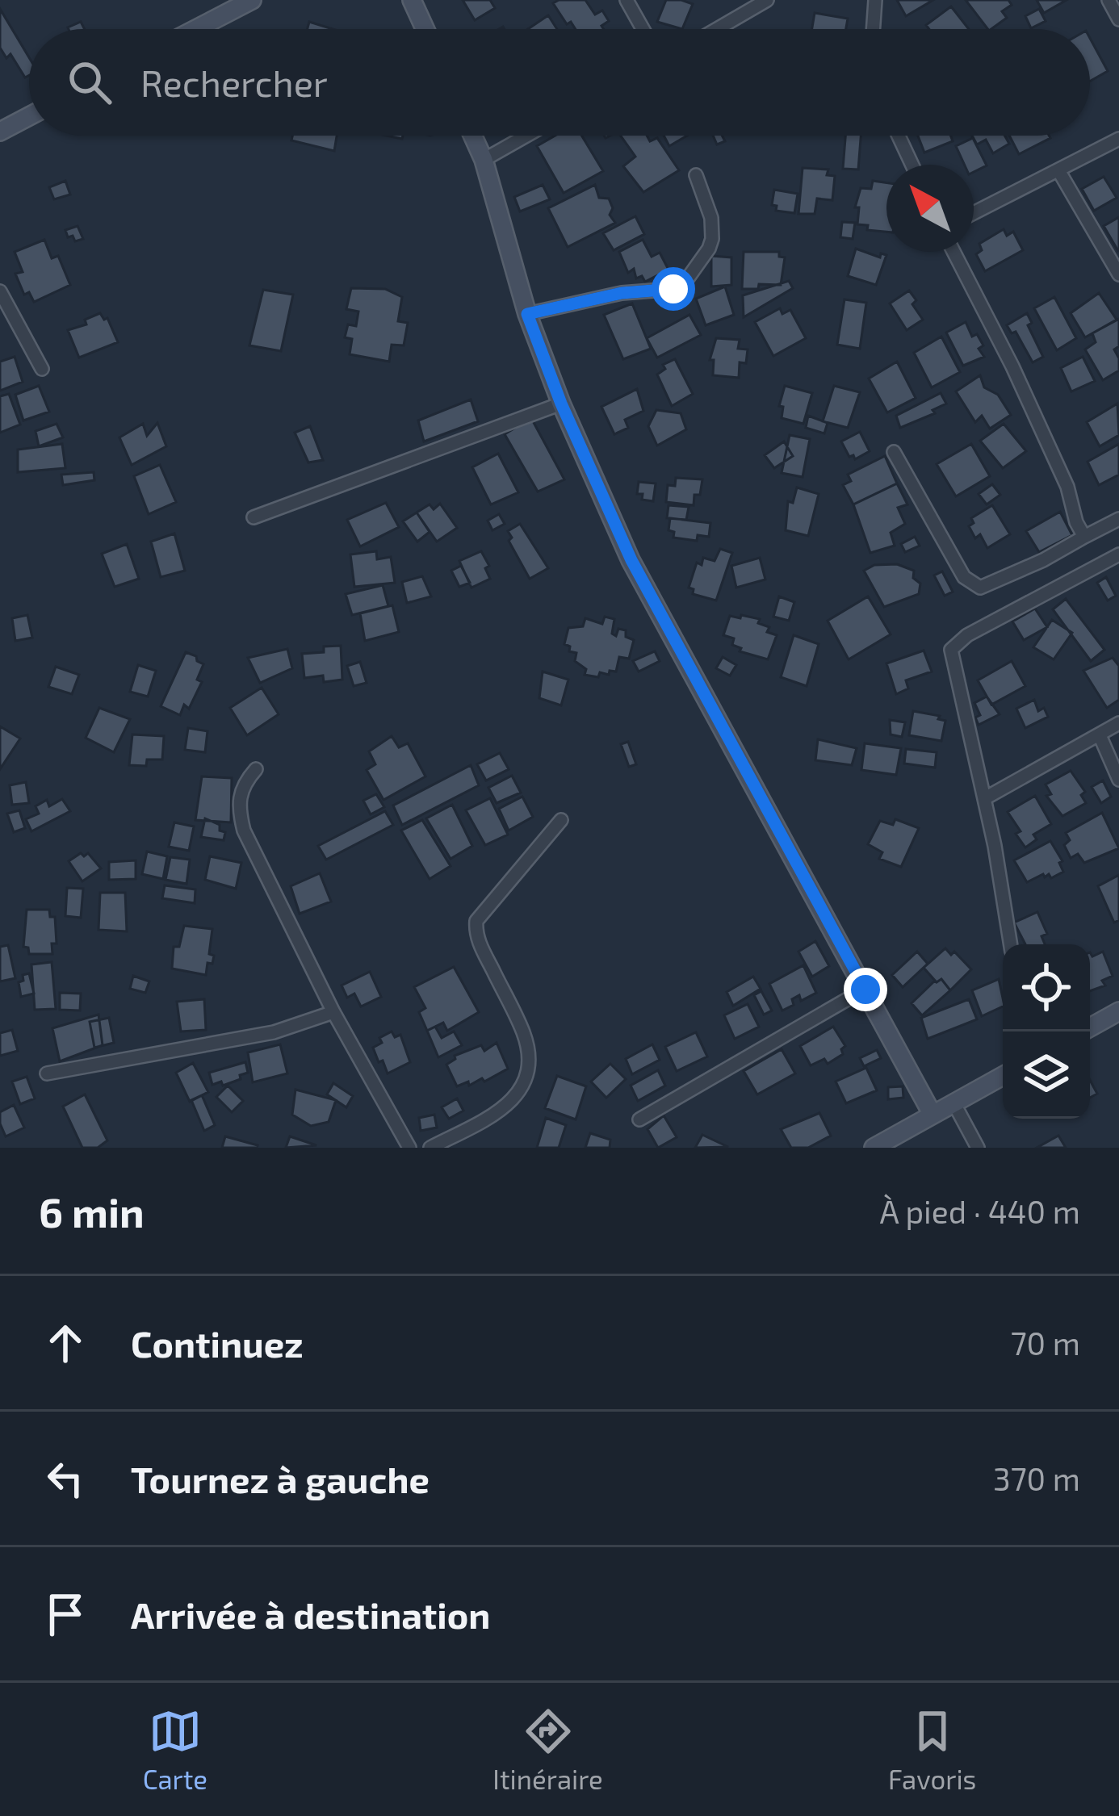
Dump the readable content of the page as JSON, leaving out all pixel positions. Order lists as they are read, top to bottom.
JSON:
{
  "north": "top left",
  "page": {
    "search": "Rechercher",
    "heading": ["6 min", "À pied · 440 m"],
    "list": [
      ["Continuez", "70 m"],
      ["Tournez à gauche", "370 m"],
      "Arrivée à destination"
    ],
    "nav": ["Carte", "Itinéraire", "Favoris"]
  }
}
